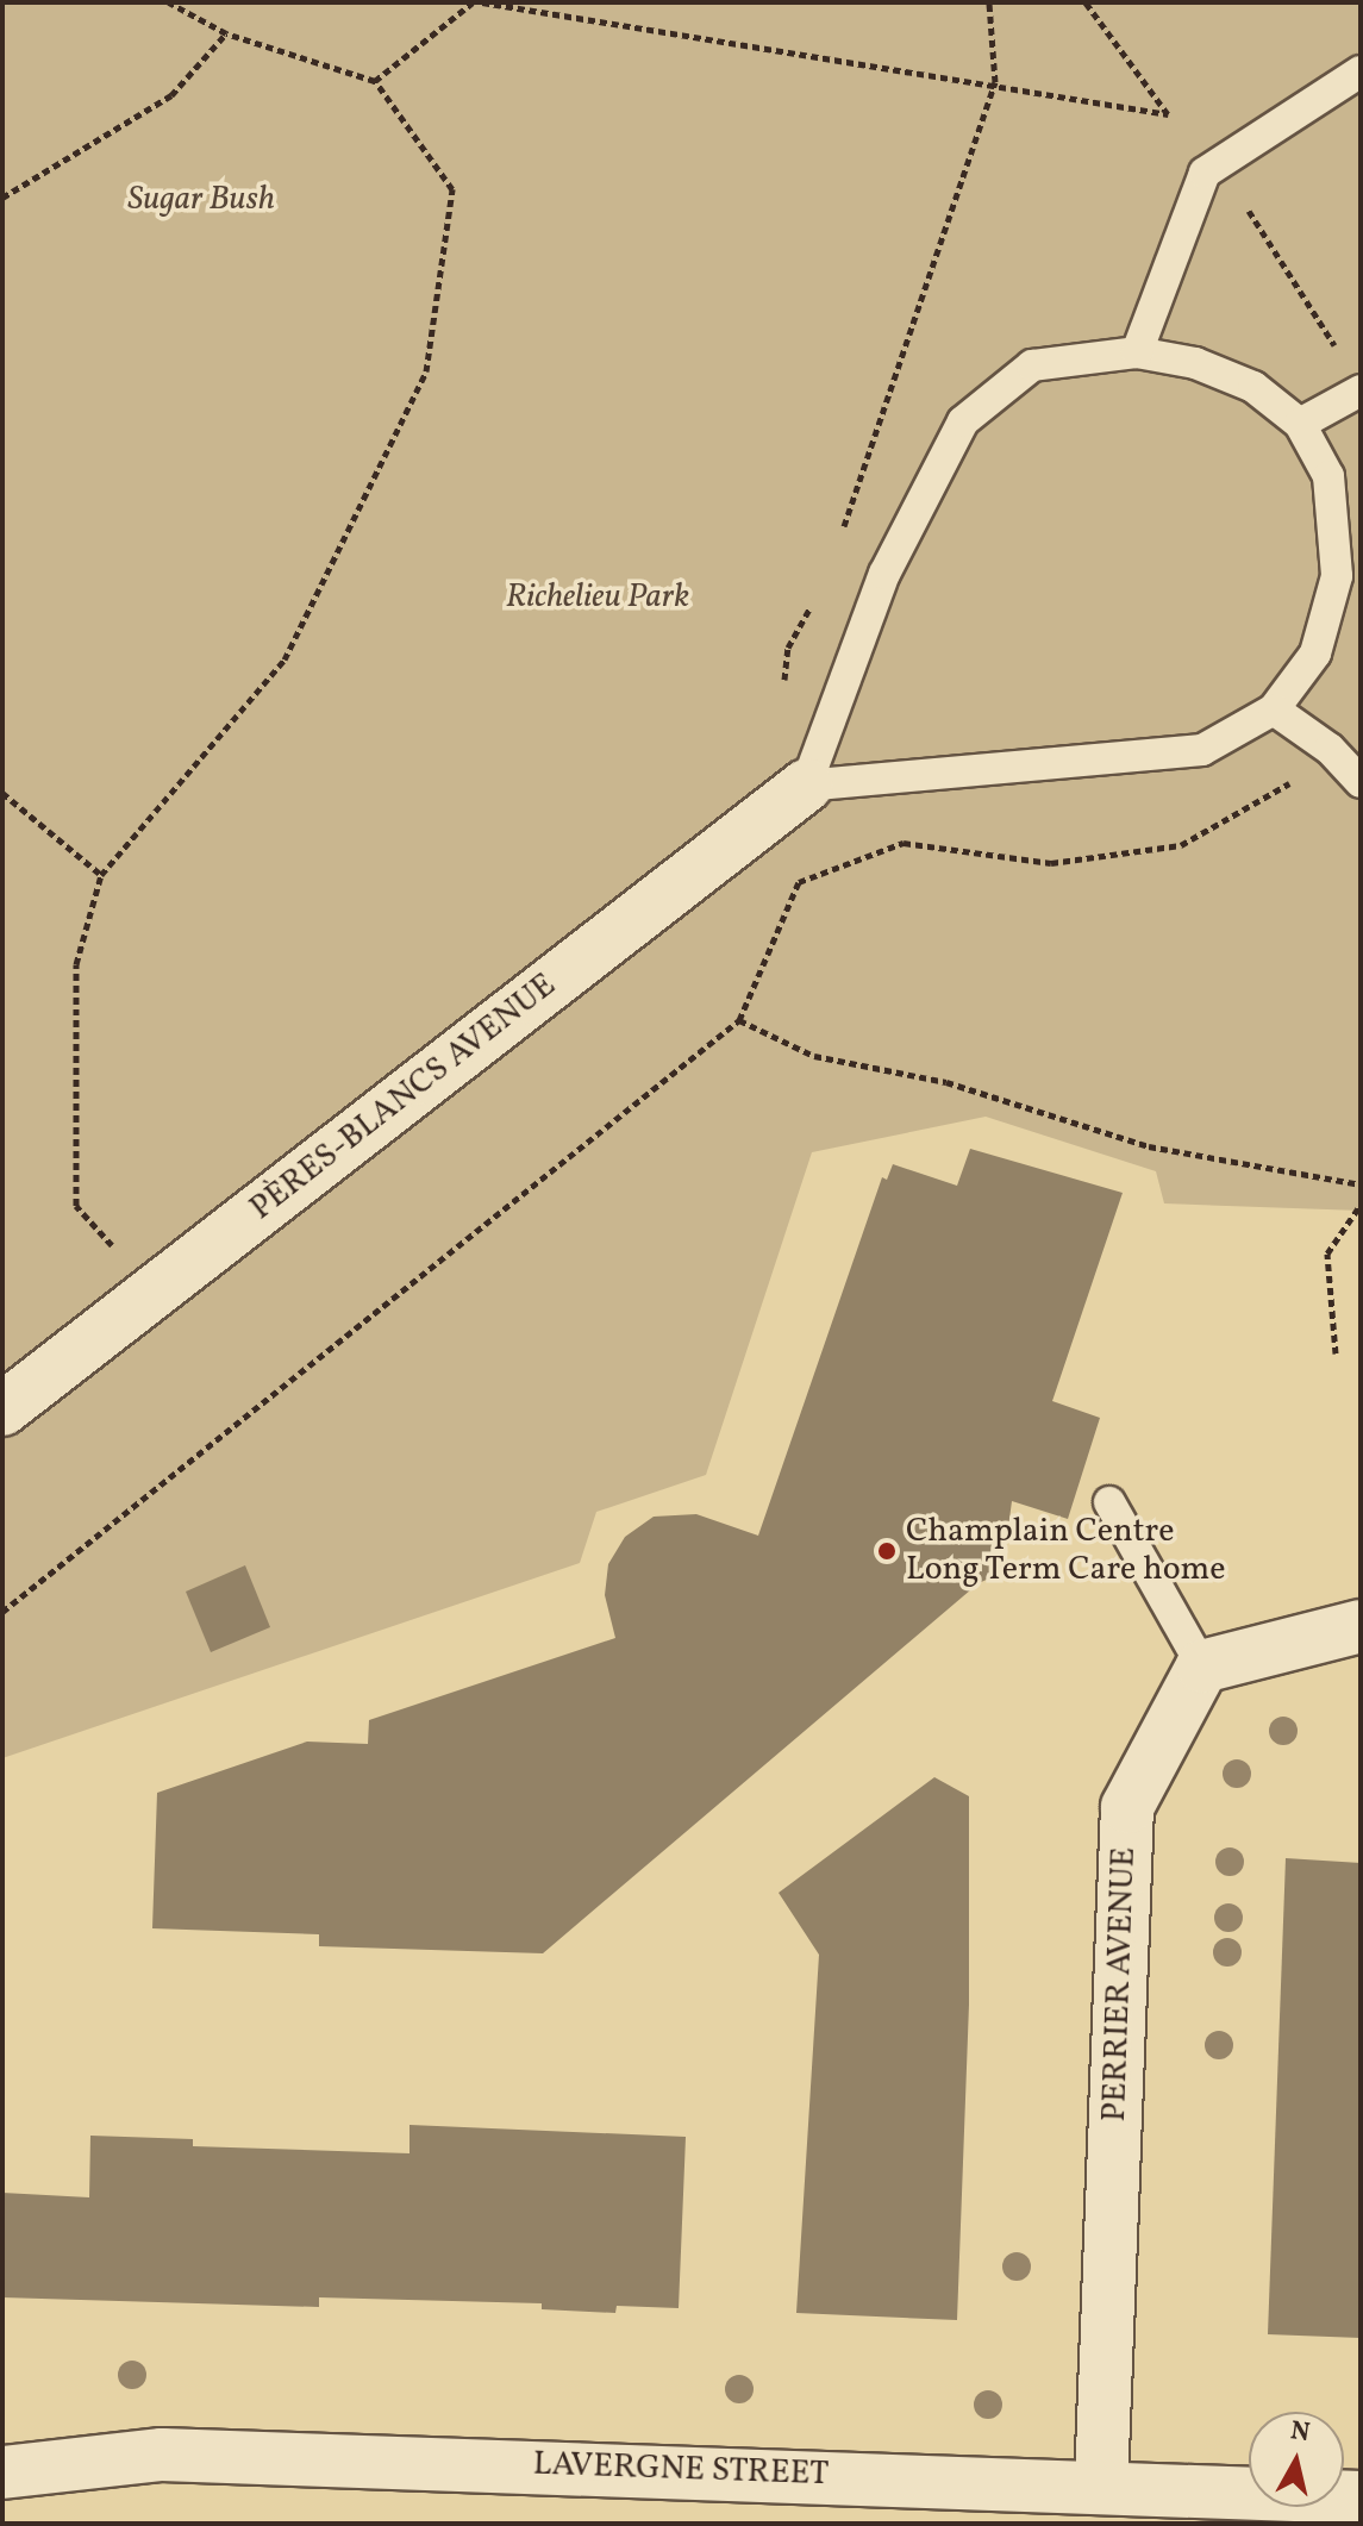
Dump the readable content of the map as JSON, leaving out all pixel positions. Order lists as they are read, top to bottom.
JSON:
{
  "streets": {
    "street": ["PÈRES-BLANCS AVENUE", "PERRIER AVENUE", "LAVERGNE STREET"]
  },
  "crossings": [
    ["PERRIER AVENUE", "LAVERGNE STREET"]
  ],
  "parks": ["Sugar Bush", "Richelieu Park"],
  "places": ["Champlain Centre Long Term Care home"],
  "north": "top"
}
